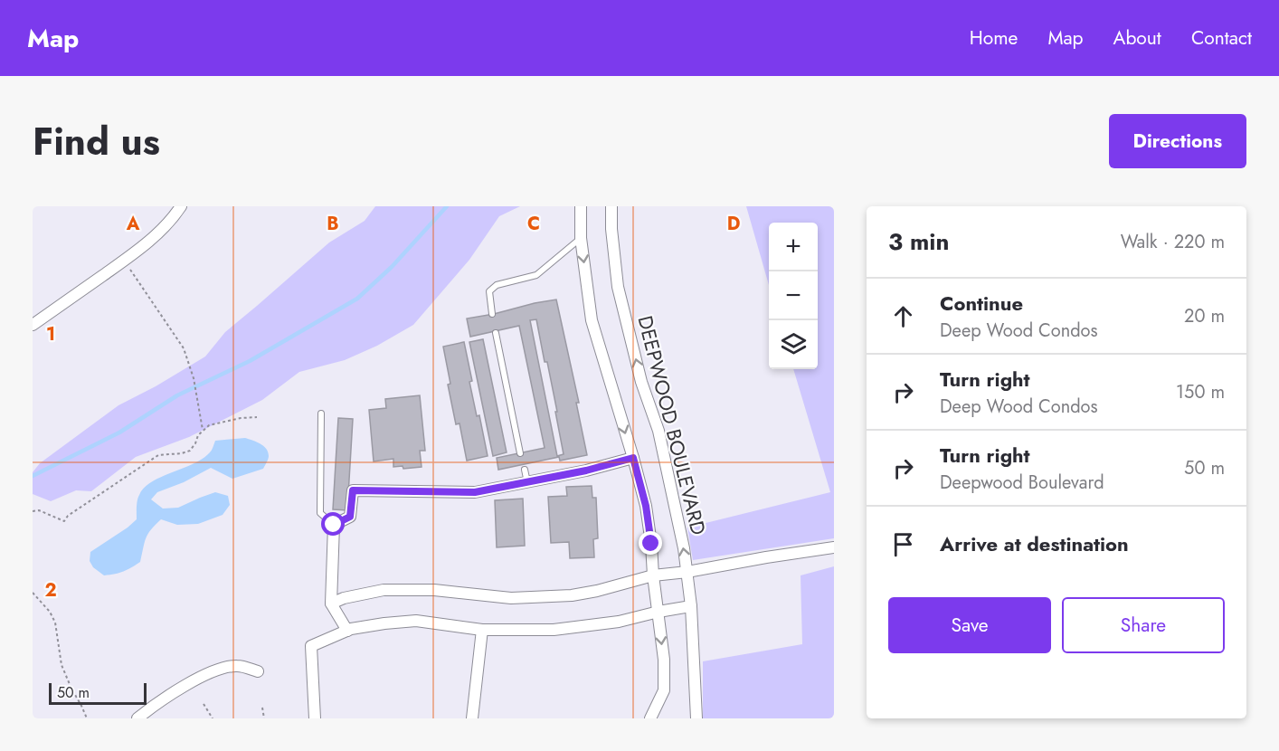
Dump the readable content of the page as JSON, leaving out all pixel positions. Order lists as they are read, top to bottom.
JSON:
{
  "streets": {
    "street": ["DEEPWOOD BOULEVARD"]
  },
  "scale_bar": "50 m",
  "page": {
    "header": "Map",
    "nav": [
      "Home",
      "Map",
      "About",
      "Contact"
    ],
    "title": "Find us",
    "buttons": [
      "Directions",
      ["Save", "Share"]
    ],
    "heading": ["3 min", "Walk · 220 m"],
    "map_buttons": ["+", "−"],
    "list": [
      ["Continue", "Deep Wood Condos", "20 m"],
      ["Turn right", "Deep Wood Condos", "150 m"],
      ["Turn right", "Deepwood Boulevard", "50 m"],
      "Arrive at destination"
    ],
    "scale": "50 m"
  },
  "grid": {
    "columns": [
      "A",
      "B",
      "C",
      "D"
    ],
    "rows": ["1", "2"]
  }
}
